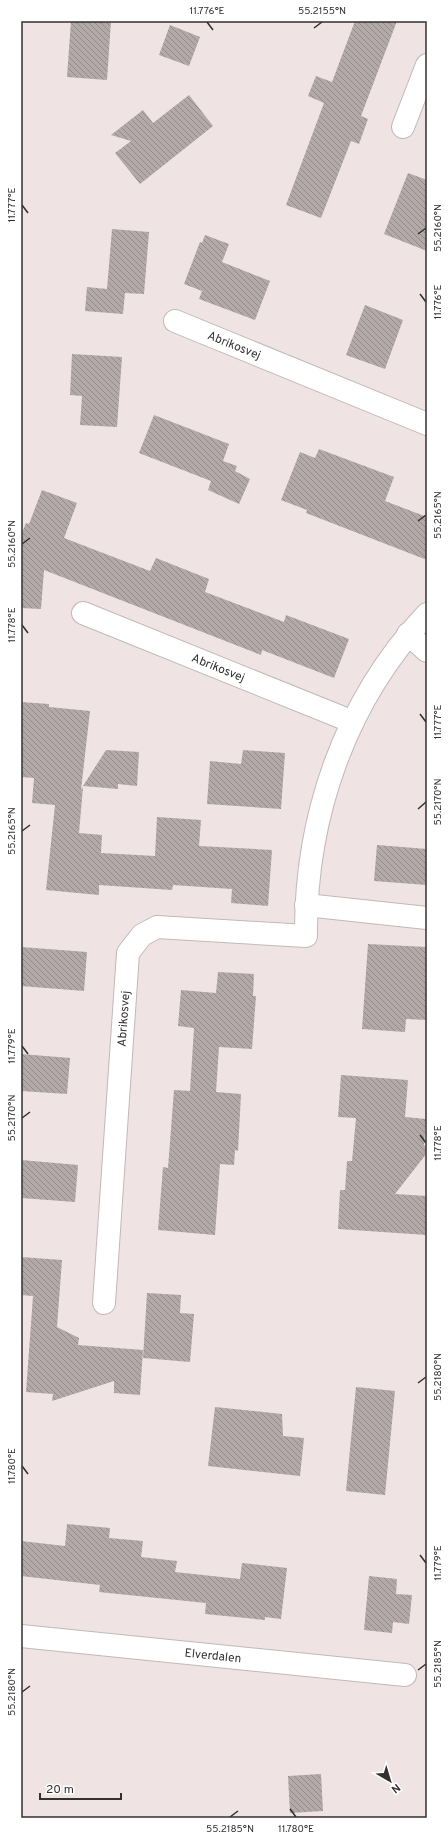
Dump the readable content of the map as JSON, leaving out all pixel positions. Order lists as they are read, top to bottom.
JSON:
{
  "streets": {
    "street": ["Abrikosvej", "Elverdalen"]
  },
  "scale_bar": "20 m",
  "north": "bottom right",
  "coordinates": [
    "11.776°E",
    "55.2155°N",
    "11.777°E",
    "55.2160°N",
    "55.2165°N",
    "11.778°E",
    "55.2170°N",
    "11.779°E",
    "55.2180°N",
    "11.780°E",
    "55.2185°N"
  ]
}
